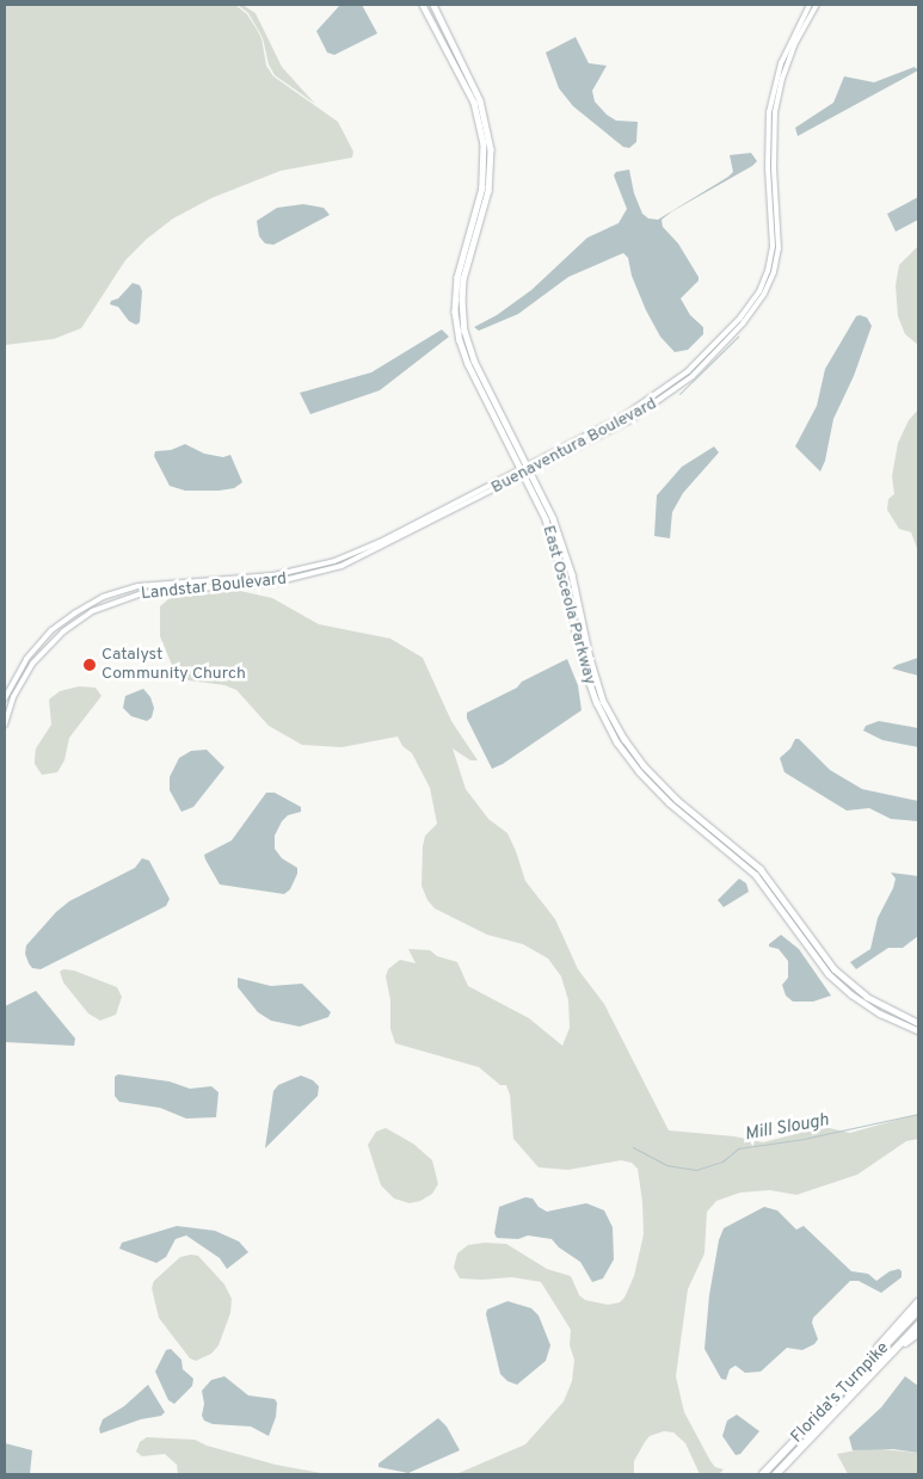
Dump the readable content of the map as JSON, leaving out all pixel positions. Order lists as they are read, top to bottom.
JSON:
{
  "streets": {
    "highway": ["Florida's Turnpike"],
    "main road": ["Buenaventura Boulevard", "Landstar Boulevard", "East Osceola Parkway"]
  },
  "crossings": [
    ["Buenaventura Boulevard", "Landstar Boulevard"],
    ["Buenaventura Boulevard", "East Osceola Parkway"]
  ],
  "water": ["Mill Slough"],
  "places": ["Catalyst Community Church"]
}
